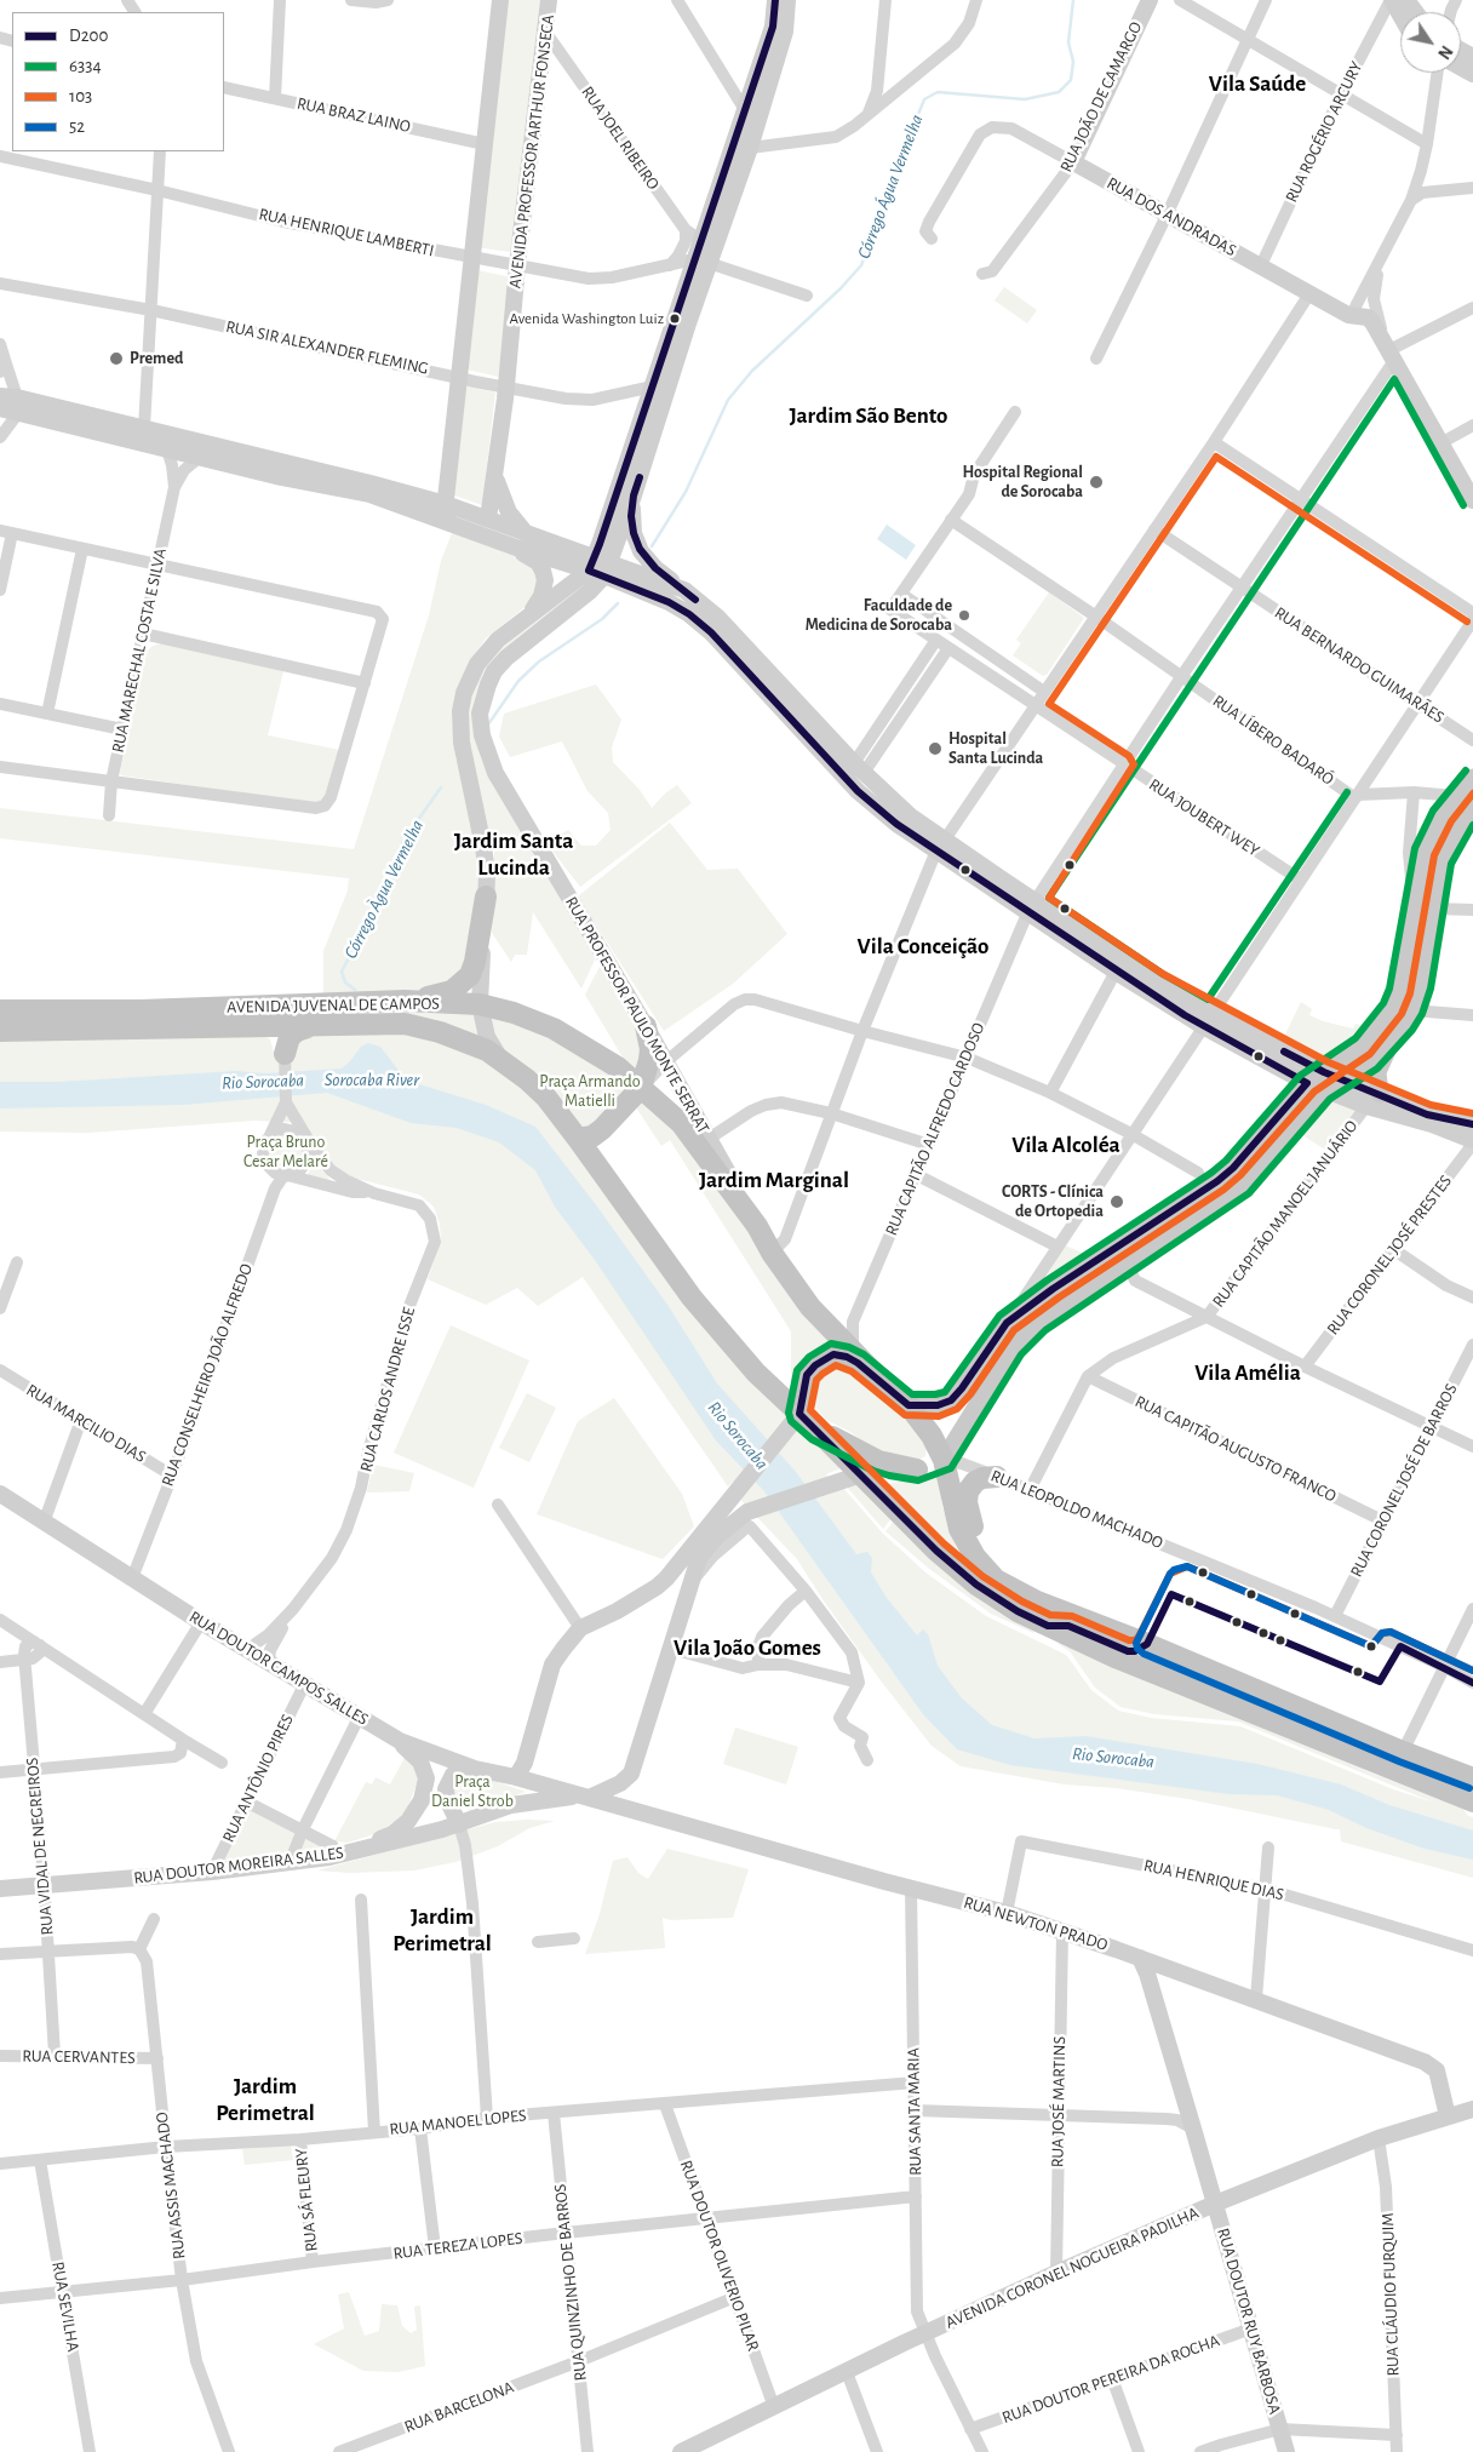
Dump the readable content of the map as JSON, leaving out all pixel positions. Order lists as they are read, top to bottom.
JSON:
{
  "streets": {
    "highway": ["AVENIDA JUVENAL DE CAMPOS"],
    "main road": [
      "RUA JOÃO DE CAMARGO",
      "AVENIDA PROFESSOR ARTHUR FONSECA",
      "RUA DOS ANDRADAS",
      "RUA PROFESSOR PAULO MONTE SERRAT",
      "RUA DOUTOR CAMPOS SALLES",
      "RUA DOUTOR MOREIRA SALLES",
      "RUA NEWTON PRADO",
      "AVENIDA CORONEL NOGUEIRA PADILHA",
      "RUA DOUTOR RUY BARBOSA"
    ],
    "street": [
      "RUA BRAZ LAINO",
      "RUA ROGÉRIO ARCURY",
      "RUA JOEL RIBEIRO",
      "RUA HENRIQUE LAMBERTI",
      "RUA SIR ALEXANDER FLEMING",
      "RUA MARECHAL COSTA E SILVA",
      "RUA BERNARDO GUIMARÃES",
      "RUA LÍBERO BADARÓ",
      "RUA JOUBERT WEY",
      "RUA CAPITÃO ALFREDO CARDOSO",
      "RUA CAPITÃO MANOEL JANUÁRIO",
      "RUA CORONEL JOSÉ PRESTES",
      "RUA CONSELHEIRO JOÃO ALFREDO",
      "RUA CARLOS ANDRE ISSE",
      "RUA MARCILIO DIAS",
      "RUA CAPITÃO AUGUSTO FRANCO",
      "RUA CORONEL JOSÉ DE BARROS",
      "RUA LEOPOLDO MACHADO",
      "RUA ANTÔNIO PIRES",
      "RUA VIDAL DE NEGREIROS",
      "RUA HENRIQUE DIAS",
      "RUA CERVANTES",
      "RUA JOSÉ MARTINS",
      "RUA SANTA MARIA",
      "RUA MANOEL LOPES",
      "RUA ASSIS MACHADO",
      "RUA SÁ FLEURY",
      "RUA TEREZA LOPES",
      "RUA DOUTOR OLIVERIO PILAR",
      "RUA QUINZINHO DE BARROS",
      "RUA CLÁUDIO FURQUIM",
      "RUA SEVILHA",
      "RUA DOUTOR PEREIRA DA ROCHA",
      "RUA BARCELONA"
    ]
  },
  "crossings": [
    ["RUA JOÃO DE CAMARGO", "RUA DOS ANDRADAS"],
    ["RUA ROGÉRIO ARCURY", "RUA DOS ANDRADAS"],
    ["RUA JOEL RIBEIRO", "AVENIDA PROFESSOR ARTHUR FONSECA"],
    ["AVENIDA PROFESSOR ARTHUR FONSECA", "RUA HENRIQUE LAMBERTI"],
    ["AVENIDA PROFESSOR ARTHUR FONSECA", "RUA SIR ALEXANDER FLEMING"],
    ["RUA DOS ANDRADAS", "RUA CAPITÃO ALFREDO CARDOSO"],
    ["RUA BERNARDO GUIMARÃES", "RUA CAPITÃO ALFREDO CARDOSO"],
    ["RUA LÍBERO BADARÓ", "RUA CAPITÃO ALFREDO CARDOSO"],
    ["RUA JOUBERT WEY", "RUA CAPITÃO ALFREDO CARDOSO"],
    ["AVENIDA JUVENAL DE CAMPOS", "RUA PROFESSOR PAULO MONTE SERRAT"],
    ["AVENIDA JUVENAL DE CAMPOS", "RUA CAPITÃO ALFREDO CARDOSO"],
    ["RUA CAPITÃO MANOEL JANUÁRIO", "RUA CAPITÃO AUGUSTO FRANCO"],
    ["RUA CAPITÃO MANOEL JANUÁRIO", "RUA LEOPOLDO MACHADO"],
    ["RUA CONSELHEIRO JOÃO ALFREDO", "RUA CARLOS ANDRE ISSE"],
    ["RUA CONSELHEIRO JOÃO ALFREDO", "RUA MARCILIO DIAS"],
    ["RUA CONSELHEIRO JOÃO ALFREDO", "RUA DOUTOR CAMPOS SALLES"],
    ["RUA CARLOS ANDRE ISSE", "RUA DOUTOR CAMPOS SALLES"],
    ["RUA CAPITÃO AUGUSTO FRANCO", "RUA CORONEL JOSÉ DE BARROS"],
    ["RUA CORONEL JOSÉ DE BARROS", "RUA LEOPOLDO MACHADO"],
    ["RUA DOUTOR CAMPOS SALLES", "RUA ANTÔNIO PIRES"],
    ["RUA DOUTOR CAMPOS SALLES", "RUA DOUTOR MOREIRA SALLES"],
    ["RUA DOUTOR CAMPOS SALLES", "RUA NEWTON PRADO"],
    ["RUA ANTÔNIO PIRES", "RUA DOUTOR MOREIRA SALLES"],
    ["RUA VIDAL DE NEGREIROS", "RUA DOUTOR MOREIRA SALLES"],
    ["RUA VIDAL DE NEGREIROS", "RUA CERVANTES"],
    ["RUA DOUTOR MOREIRA SALLES", "RUA NEWTON PRADO"],
    ["RUA HENRIQUE DIAS", "RUA NEWTON PRADO"],
    ["RUA NEWTON PRADO", "RUA JOSÉ MARTINS"],
    ["RUA NEWTON PRADO", "RUA SANTA MARIA"],
    ["RUA NEWTON PRADO", "AVENIDA CORONEL NOGUEIRA PADILHA"],
    ["RUA NEWTON PRADO", "RUA DOUTOR RUY BARBOSA"],
    ["RUA CERVANTES", "RUA ASSIS MACHADO"],
    ["RUA JOSÉ MARTINS", "AVENIDA CORONEL NOGUEIRA PADILHA"],
    ["RUA SANTA MARIA", "RUA MANOEL LOPES"],
    ["RUA SANTA MARIA", "RUA TEREZA LOPES"],
    ["RUA SANTA MARIA", "AVENIDA CORONEL NOGUEIRA PADILHA"],
    ["RUA SANTA MARIA", "RUA DOUTOR PEREIRA DA ROCHA"],
    ["RUA MANOEL LOPES", "RUA ASSIS MACHADO"],
    ["RUA MANOEL LOPES", "RUA SÁ FLEURY"],
    ["RUA MANOEL LOPES", "RUA DOUTOR OLIVERIO PILAR"],
    ["RUA MANOEL LOPES", "RUA QUINZINHO DE BARROS"],
    ["RUA MANOEL LOPES", "RUA SEVILHA"],
    ["RUA ASSIS MACHADO", "RUA TEREZA LOPES"],
    ["RUA SÁ FLEURY", "RUA TEREZA LOPES"],
    ["RUA TEREZA LOPES", "RUA DOUTOR OLIVERIO PILAR"],
    ["RUA TEREZA LOPES", "RUA QUINZINHO DE BARROS"],
    ["RUA TEREZA LOPES", "RUA SEVILHA"],
    ["RUA DOUTOR OLIVERIO PILAR", "AVENIDA CORONEL NOGUEIRA PADILHA"],
    ["RUA DOUTOR OLIVERIO PILAR", "RUA BARCELONA"],
    ["AVENIDA CORONEL NOGUEIRA PADILHA", "RUA CLÁUDIO FURQUIM"],
    ["AVENIDA CORONEL NOGUEIRA PADILHA", "RUA DOUTOR RUY BARBOSA"],
    ["RUA QUINZINHO DE BARROS", "RUA BARCELONA"],
    ["RUA DOUTOR RUY BARBOSA", "RUA DOUTOR PEREIRA DA ROCHA"]
  ],
  "districts": [
    "Vila Saúde",
    "Jardim São Bento",
    "Jardim Santa Lucinda",
    "Vila Conceição",
    "Vila Alcoléa",
    "Jardim Marginal",
    "Vila Amélia",
    "Vila João Gomes",
    "Jardim Perimetral",
    "Jardim Perimetral"
  ],
  "water": [
    "Córrego Água Vermelha",
    "Córrego Àgua Vermelha",
    "Sorocaba River",
    "Rio Sorocaba"
  ],
  "parks": ["Praça Armando Matielli", "Praça Bruno Cesar Melaré", "Praça Daniel Strob"],
  "places": [
    "Avenida Washington Luiz",
    "Premed",
    "Hospital Regional de Sorocaba",
    "Faculdade de Medicina de Sorocaba",
    "Hospital Santa Lucinda",
    "CORTS - Clínica de Ortopedia"
  ],
  "lines": [
    "transit line D200",
    "transit line 6334",
    "transit line 103",
    "transit line 52"
  ],
  "legend": [
    "D200",
    "6334",
    "103",
    "52"
  ],
  "north": "bottom right"
}
